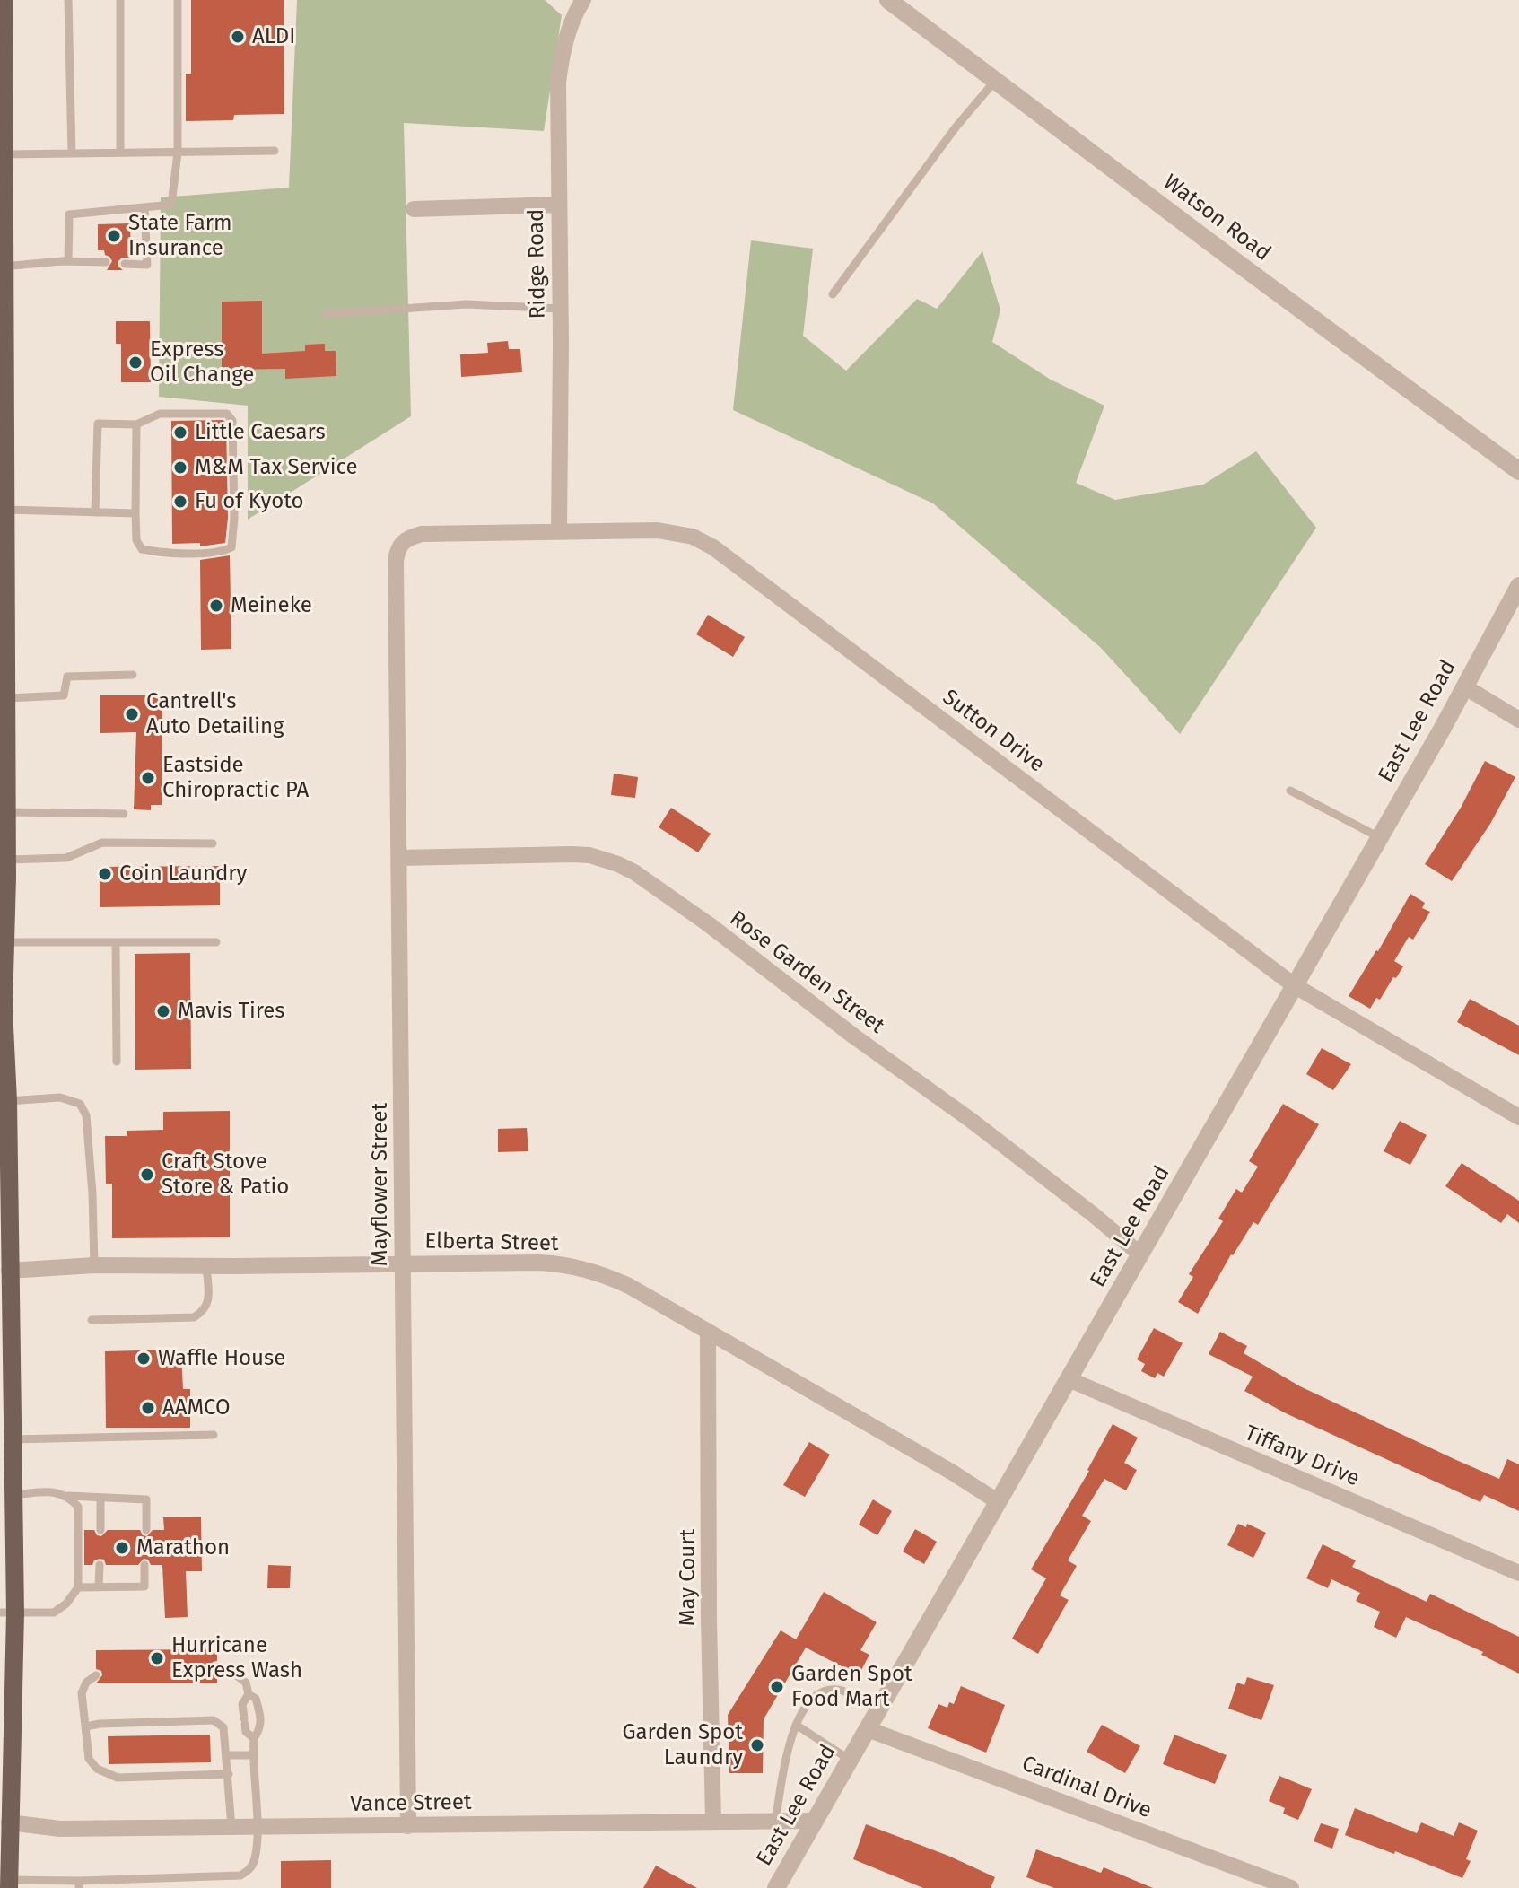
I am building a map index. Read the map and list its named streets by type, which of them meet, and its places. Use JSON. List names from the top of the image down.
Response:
{
  "streets": {
    "street": [
      "Watson Road",
      "Ridge Road",
      "East Lee Road",
      "Sutton Drive",
      "Rose Garden Street",
      "Mayflower Street",
      "Elberta Street",
      "Tiffany Drive",
      "May Court",
      "Cardinal Drive",
      "Vance Street"
    ]
  },
  "crossings": [
    ["Ridge Road", "Sutton Drive"],
    ["East Lee Road", "Sutton Drive"],
    ["East Lee Road", "Rose Garden Street"],
    ["East Lee Road", "Elberta Street"],
    ["East Lee Road", "Tiffany Drive"],
    ["East Lee Road", "Cardinal Drive"],
    ["East Lee Road", "Vance Street"],
    ["Sutton Drive", "Mayflower Street"],
    ["Rose Garden Street", "Mayflower Street"],
    ["Mayflower Street", "Elberta Street"],
    ["Mayflower Street", "Vance Street"],
    ["Elberta Street", "May Court"],
    ["May Court", "Vance Street"]
  ],
  "places": [
    "ALDI",
    "State Farm Insurance",
    "Express Oil Change",
    "Little Caesars",
    "M&M Tax Service",
    "Fu of Kyoto",
    "Meineke",
    "Cantrell's Auto Detailing",
    "Eastside Chiropractic PA",
    "Coin Laundry",
    "Mavis Tires",
    "Craft Stove Store & Patio",
    "Waffle House",
    "AAMCO",
    "Marathon",
    "Hurricane Express Wash",
    "Garden Spot Food Mart",
    "Garden Spot Laundry"
  ]
}
